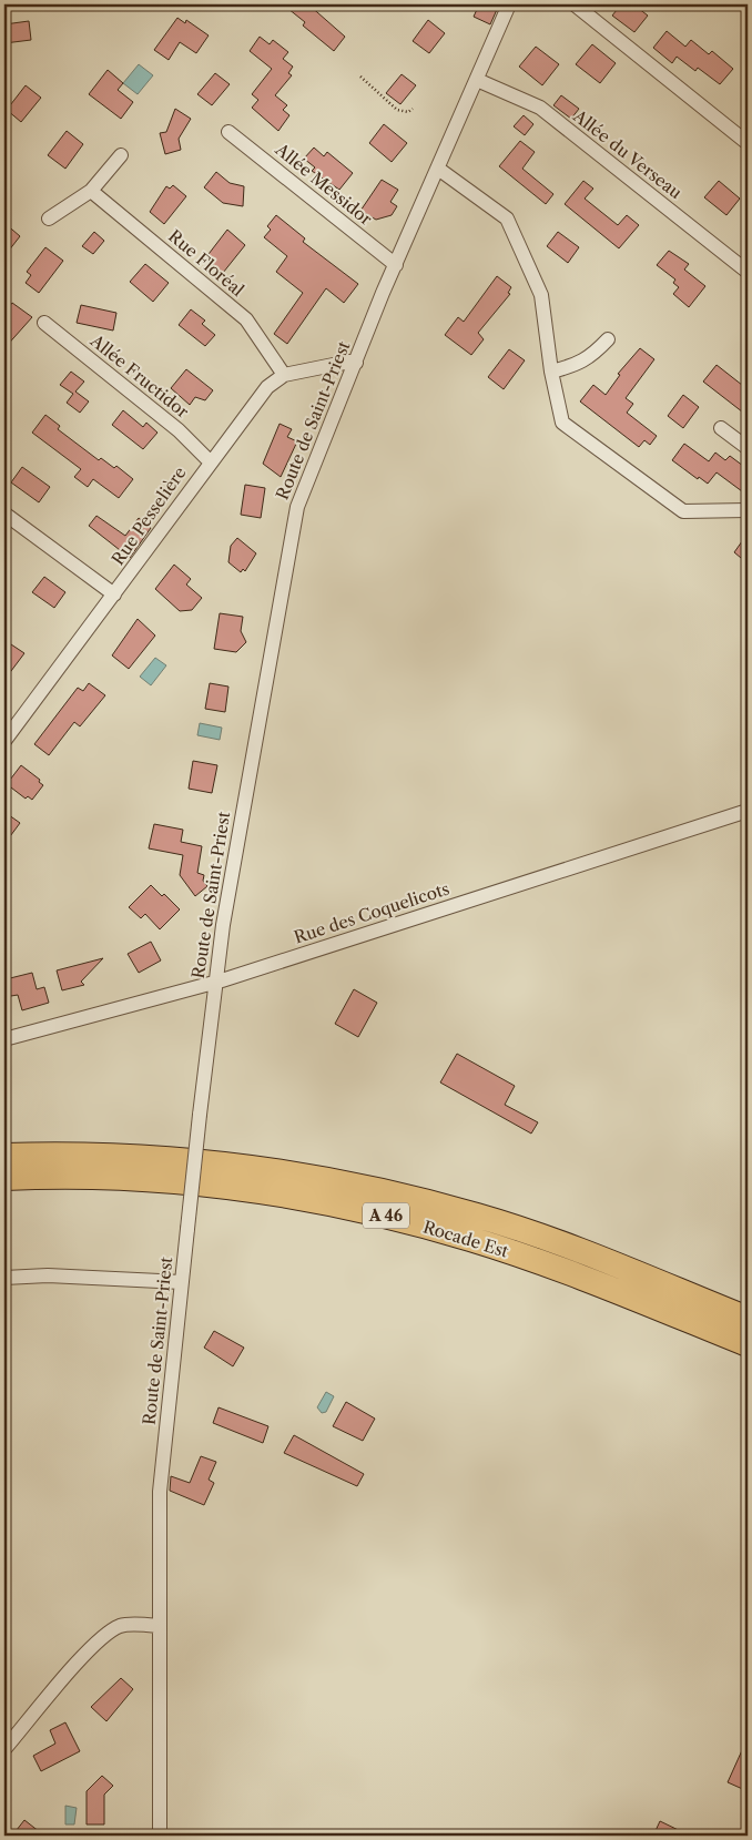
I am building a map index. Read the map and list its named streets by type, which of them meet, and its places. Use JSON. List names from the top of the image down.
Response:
{
  "streets": {
    "highway": ["A 46", "Rocade Est"],
    "street": [
      "Allée du Verseau",
      "Allée Messidor",
      "Rue Floréal",
      "Allée Fructidor",
      "Route de Saint-Priest",
      "Rue Pesselière",
      "Rue des Coquelicots"
    ]
  },
  "crossings": [
    ["Allée du Verseau", "Route de Saint-Priest"],
    ["Allée Messidor", "Route de Saint-Priest"],
    ["Rue Floréal", "Rue Pesselière"],
    ["Allée Fructidor", "Rue Pesselière"],
    ["Route de Saint-Priest", "Rue Pesselière"],
    ["Route de Saint-Priest", "Rue des Coquelicots"]
  ]
}
